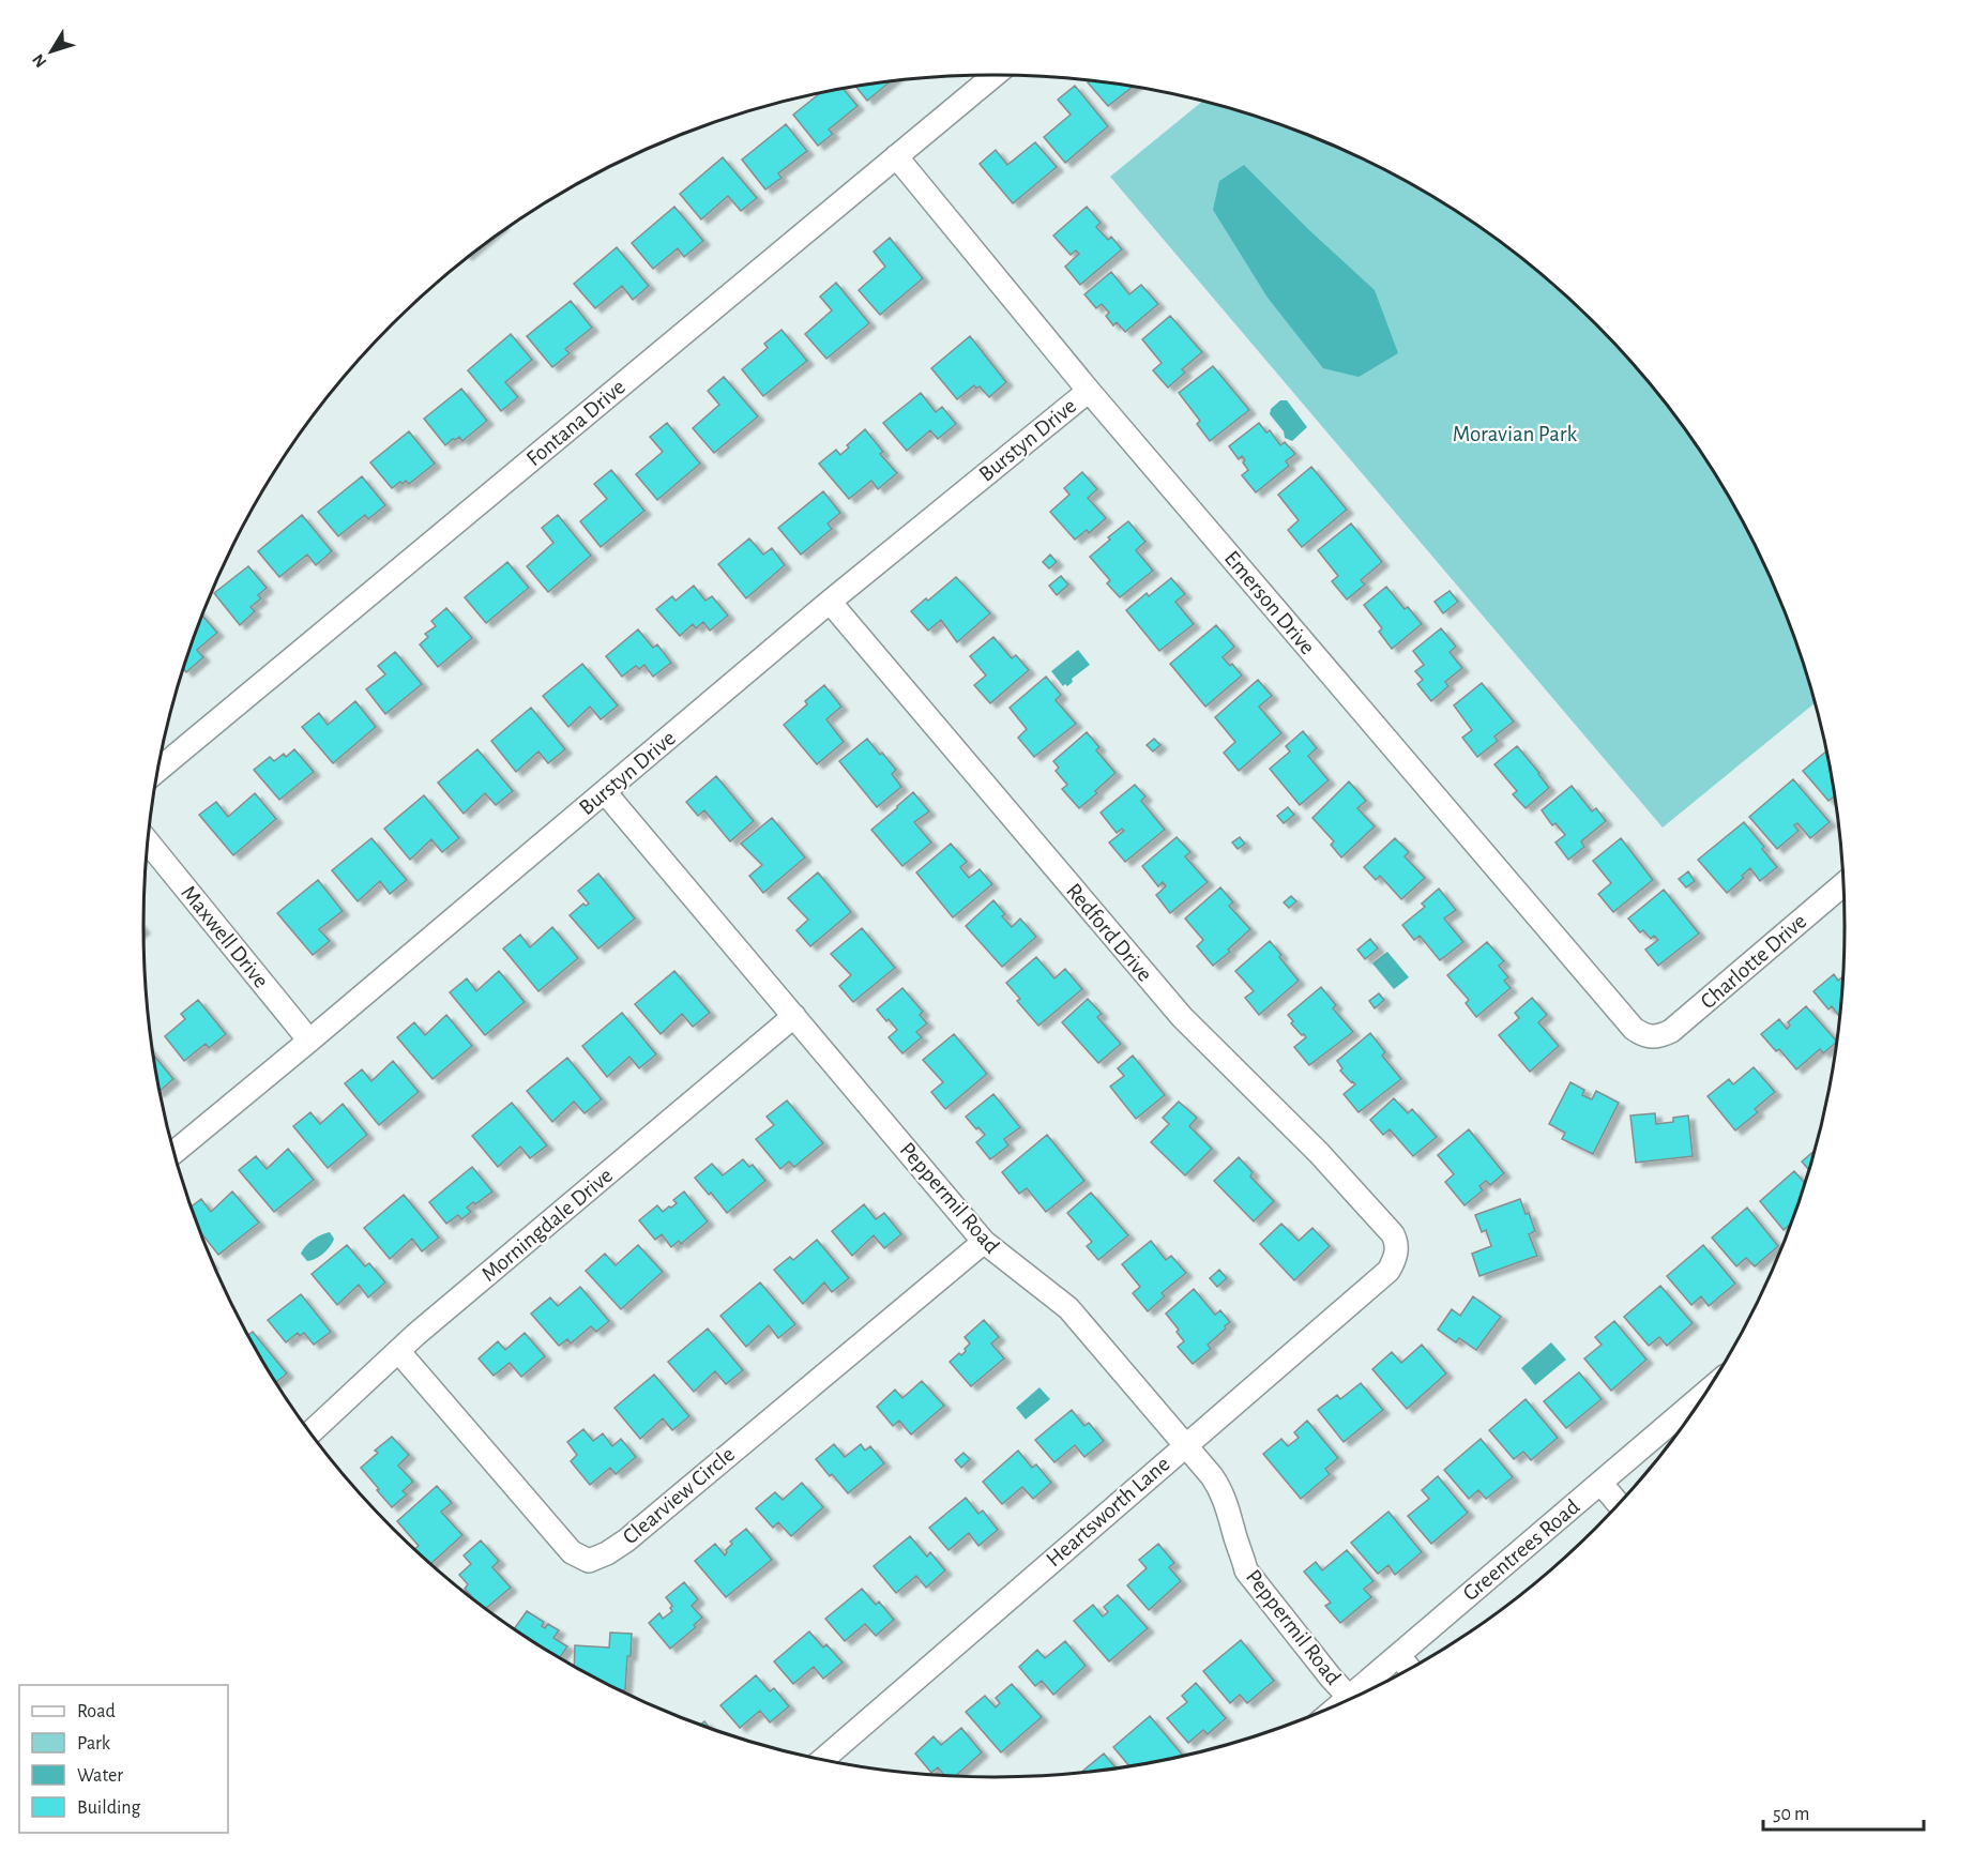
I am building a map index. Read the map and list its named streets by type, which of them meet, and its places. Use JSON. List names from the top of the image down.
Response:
{
  "streets": {
    "street": [
      "Fontana Drive",
      "Burstyn Drive",
      "Emerson Drive",
      "Redford Drive",
      "Maxwell Drive",
      "Charlotte Drive",
      "Peppermil Road",
      "Morningdale Drive",
      "Clearview Circle",
      "Heartsworth Lane",
      "Greentrees Road"
    ]
  },
  "crossings": [
    ["Fontana Drive", "Emerson Drive"],
    ["Burstyn Drive", "Emerson Drive"],
    ["Burstyn Drive", "Redford Drive"],
    ["Burstyn Drive", "Maxwell Drive"],
    ["Burstyn Drive", "Peppermil Road"],
    ["Emerson Drive", "Charlotte Drive"],
    ["Redford Drive", "Heartsworth Lane"],
    ["Peppermil Road", "Morningdale Drive"],
    ["Peppermil Road", "Clearview Circle"],
    ["Peppermil Road", "Heartsworth Lane"],
    ["Peppermil Road", "Greentrees Road"],
    ["Morningdale Drive", "Clearview Circle"]
  ],
  "parks": ["Moravian Park"],
  "legend": [
    "Road",
    "Park",
    "Water",
    "Building"
  ],
  "scale_bar": "50 m",
  "north": "bottom left"
}
